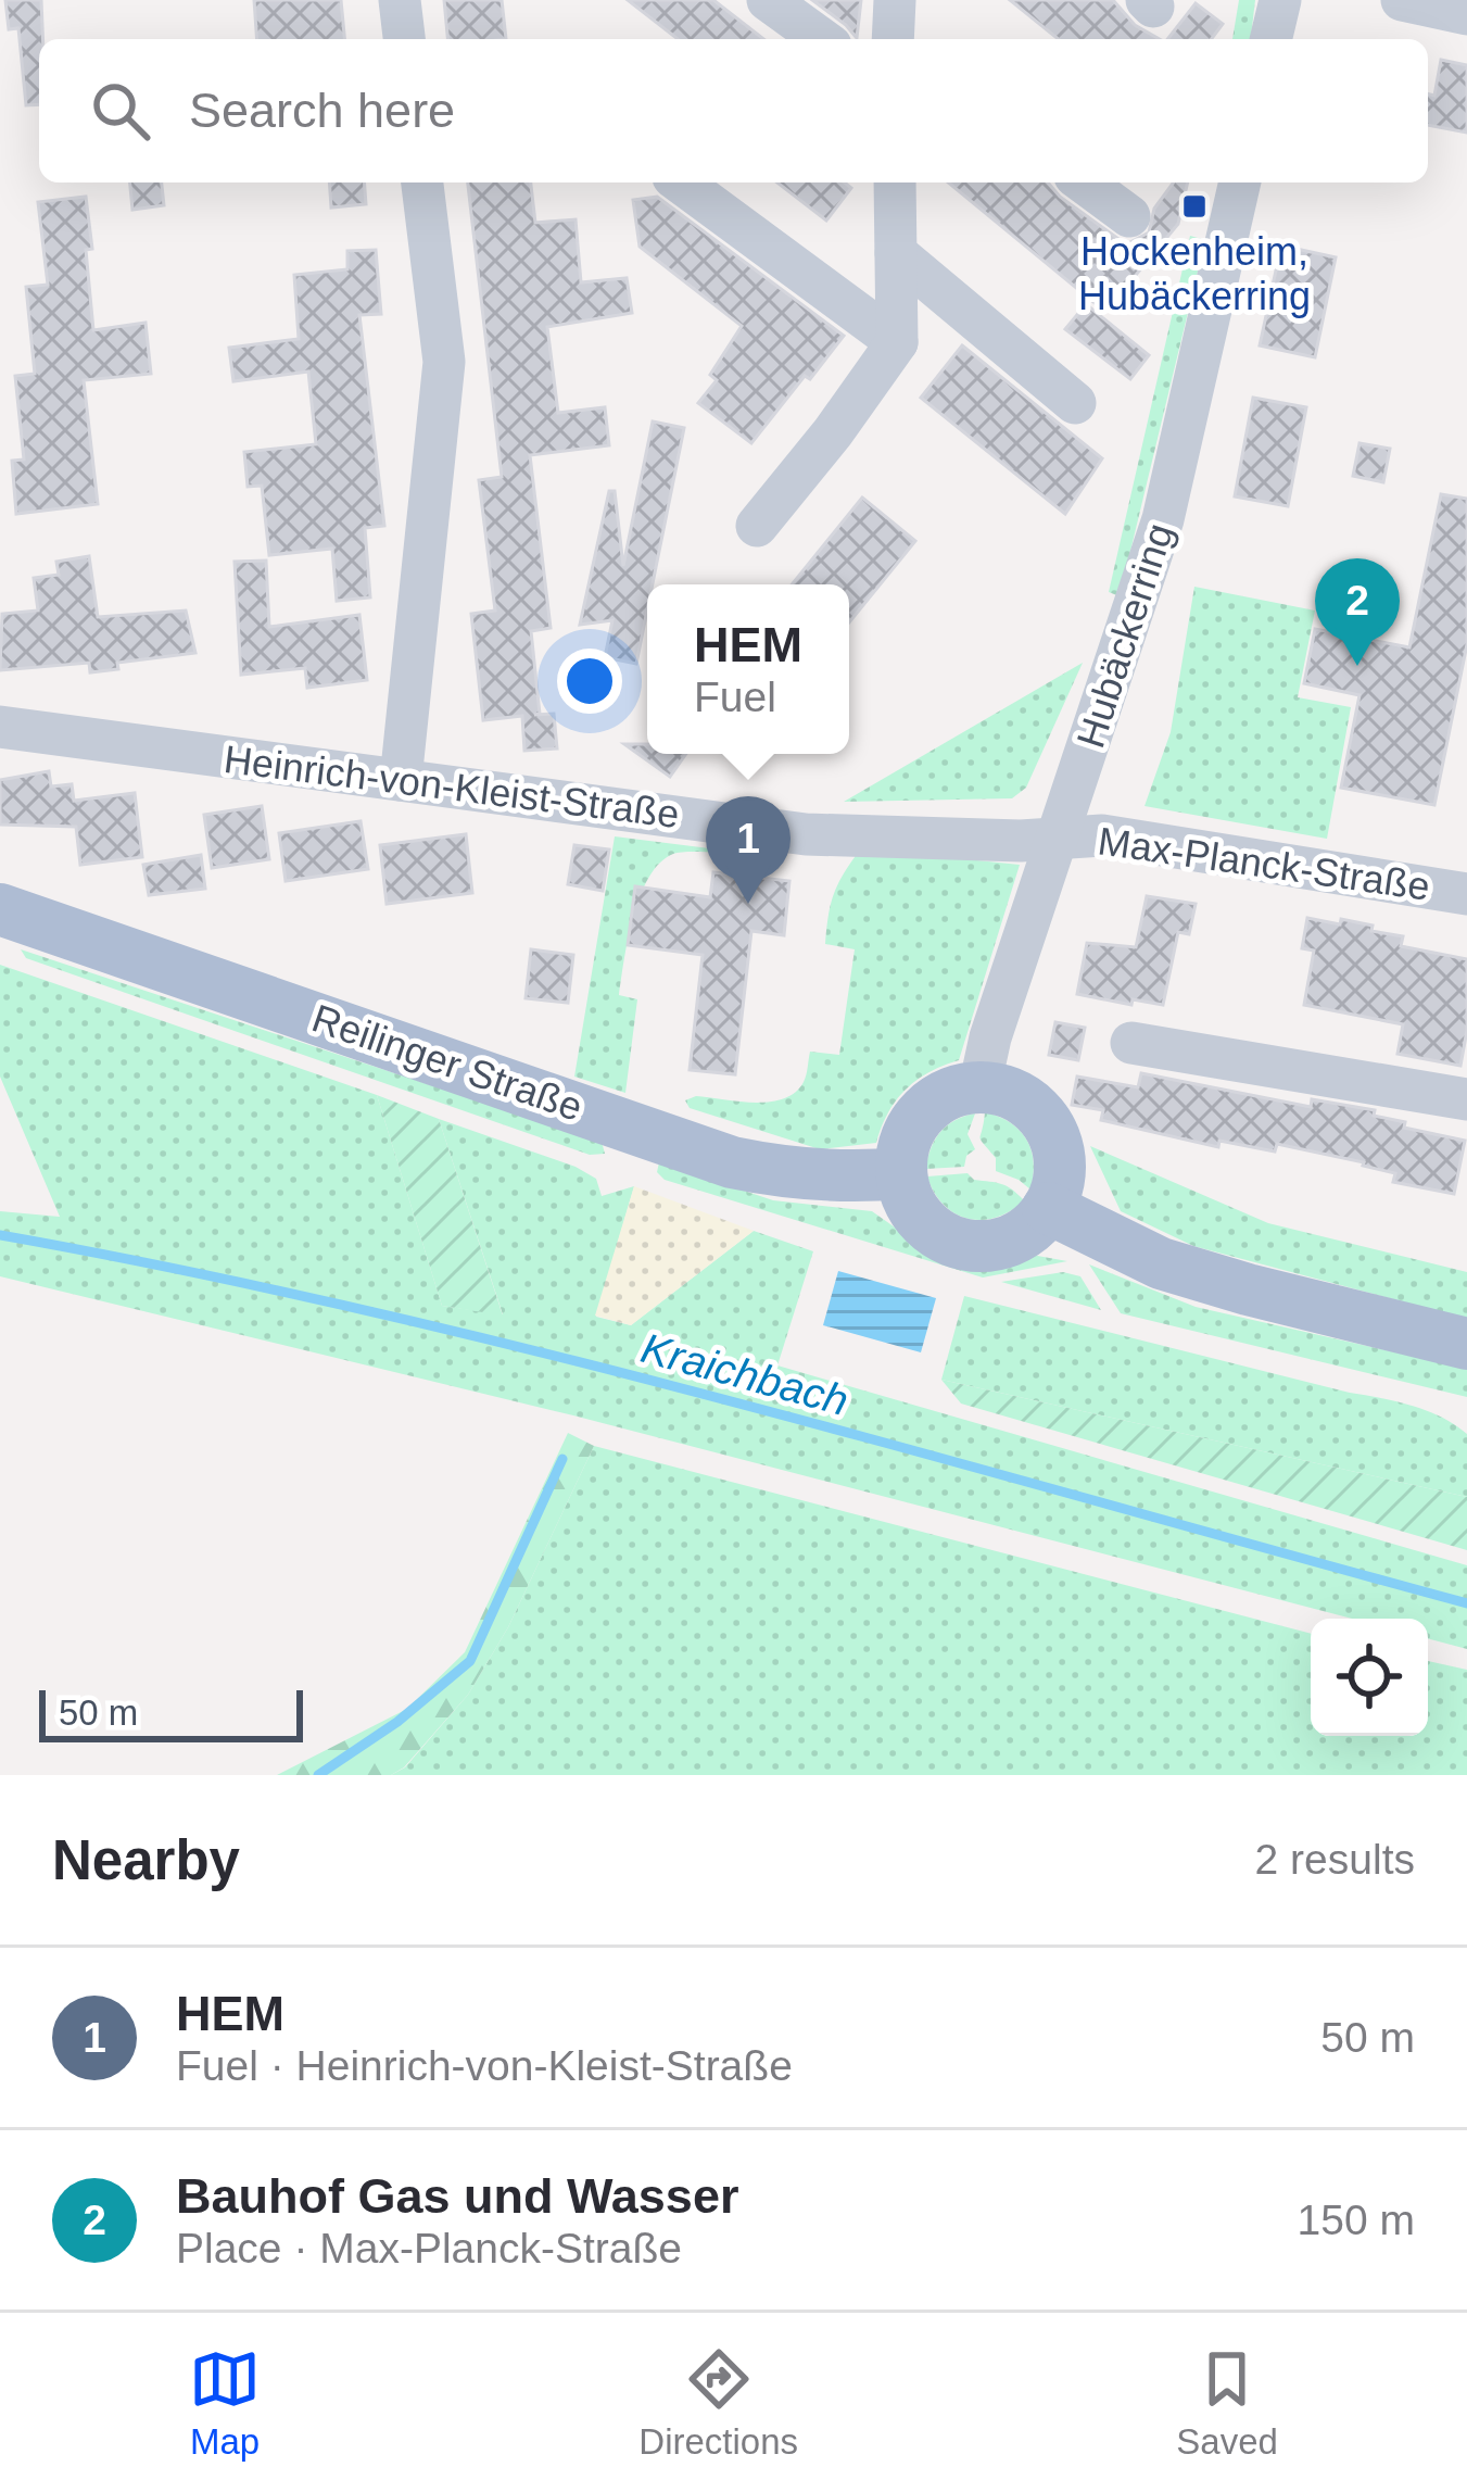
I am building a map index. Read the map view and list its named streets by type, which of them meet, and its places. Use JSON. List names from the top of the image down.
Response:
{
  "streets": {
    "main road": ["Reilinger Straße"],
    "street": ["Hubäckerring", "Heinrich-von-Kleist-Straße", "Max-Planck-Straße"]
  },
  "crossings": [
    ["Hubäckerring", "Heinrich-von-Kleist-Straße"],
    ["Hubäckerring", "Max-Planck-Straße"],
    ["Hubäckerring", "Reilinger Straße"],
    ["Heinrich-von-Kleist-Straße", "Max-Planck-Straße"]
  ],
  "water": ["Kraichbach"],
  "places": {
    "transit": ["Hockenheim, Hubäckerring"]
  },
  "scale_bar": "50 m",
  "page": {
    "search": "Search here",
    "pins": ["2", "1"],
    "popup": ["HEM", "Fuel"],
    "scale": "50 m",
    "heading": ["Nearby", "2 results"],
    "list": [
      {
        "mark": "1",
        "name": "HEM",
        "note": "Fuel · Heinrich-von-Kleist-Straße",
        "value": "50 m"
      },
      {
        "mark": "2",
        "name": "Bauhof Gas und Wasser",
        "note": "Place · Max-Planck-Straße",
        "value": "150 m"
      }
    ],
    "nav": ["Map", "Directions", "Saved"]
  }
}
